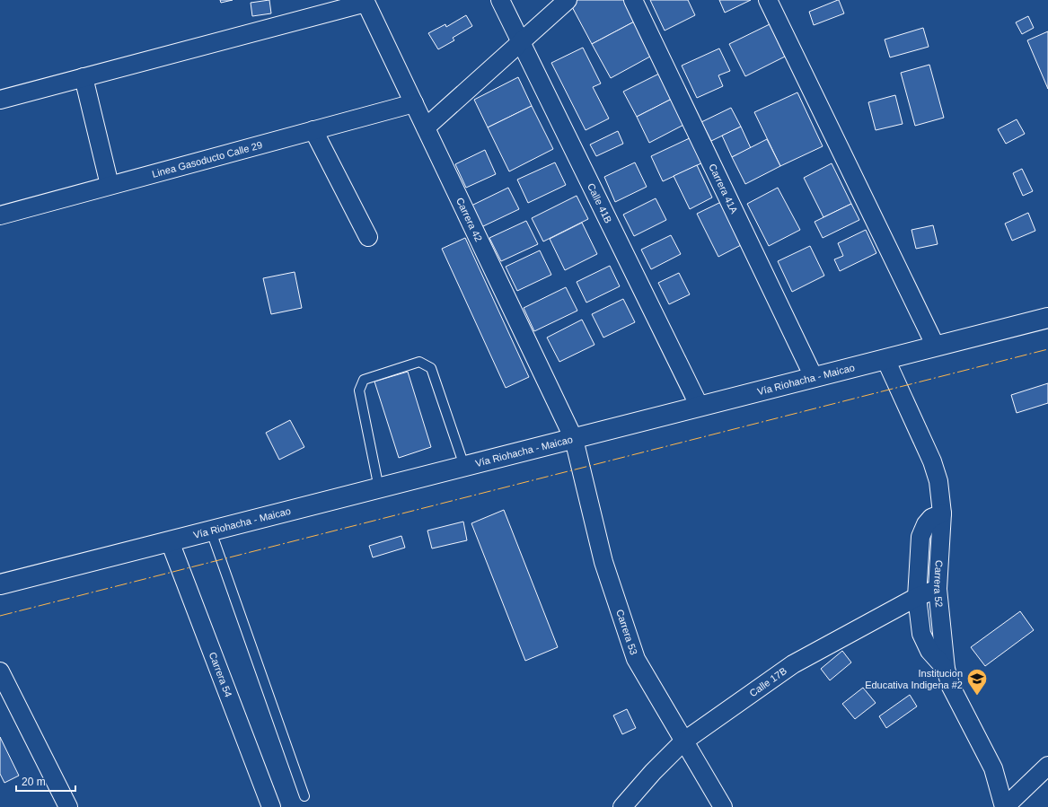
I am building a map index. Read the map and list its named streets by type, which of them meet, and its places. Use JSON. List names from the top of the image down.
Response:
{
  "streets": {
    "highway": ["Vía Riohacha - Maicao"],
    "street": [
      "Linea Gasoducto Calle 29",
      "Carrera 41A",
      "Calle 41B",
      "Carrera 42",
      "Carrera 52",
      "Carrera 53",
      "Carrera 54",
      "Calle 17B"
    ]
  },
  "crossings": [
    ["Linea Gasoducto Calle 29", "Carrera 42"],
    ["Carrera 41A", "Vía Riohacha - Maicao"],
    ["Calle 41B", "Vía Riohacha - Maicao"],
    ["Carrera 42", "Vía Riohacha - Maicao"],
    ["Carrera 42", "Carrera 53"],
    ["Vía Riohacha - Maicao", "Carrera 52"],
    ["Vía Riohacha - Maicao", "Carrera 53"],
    ["Vía Riohacha - Maicao", "Carrera 54"],
    ["Carrera 52", "Calle 17B"],
    ["Carrera 53", "Calle 17B"]
  ],
  "places": {
    "school or university": ["Institucion Educativa Indigena #2"]
  },
  "scale_bar": "20 m"
}
